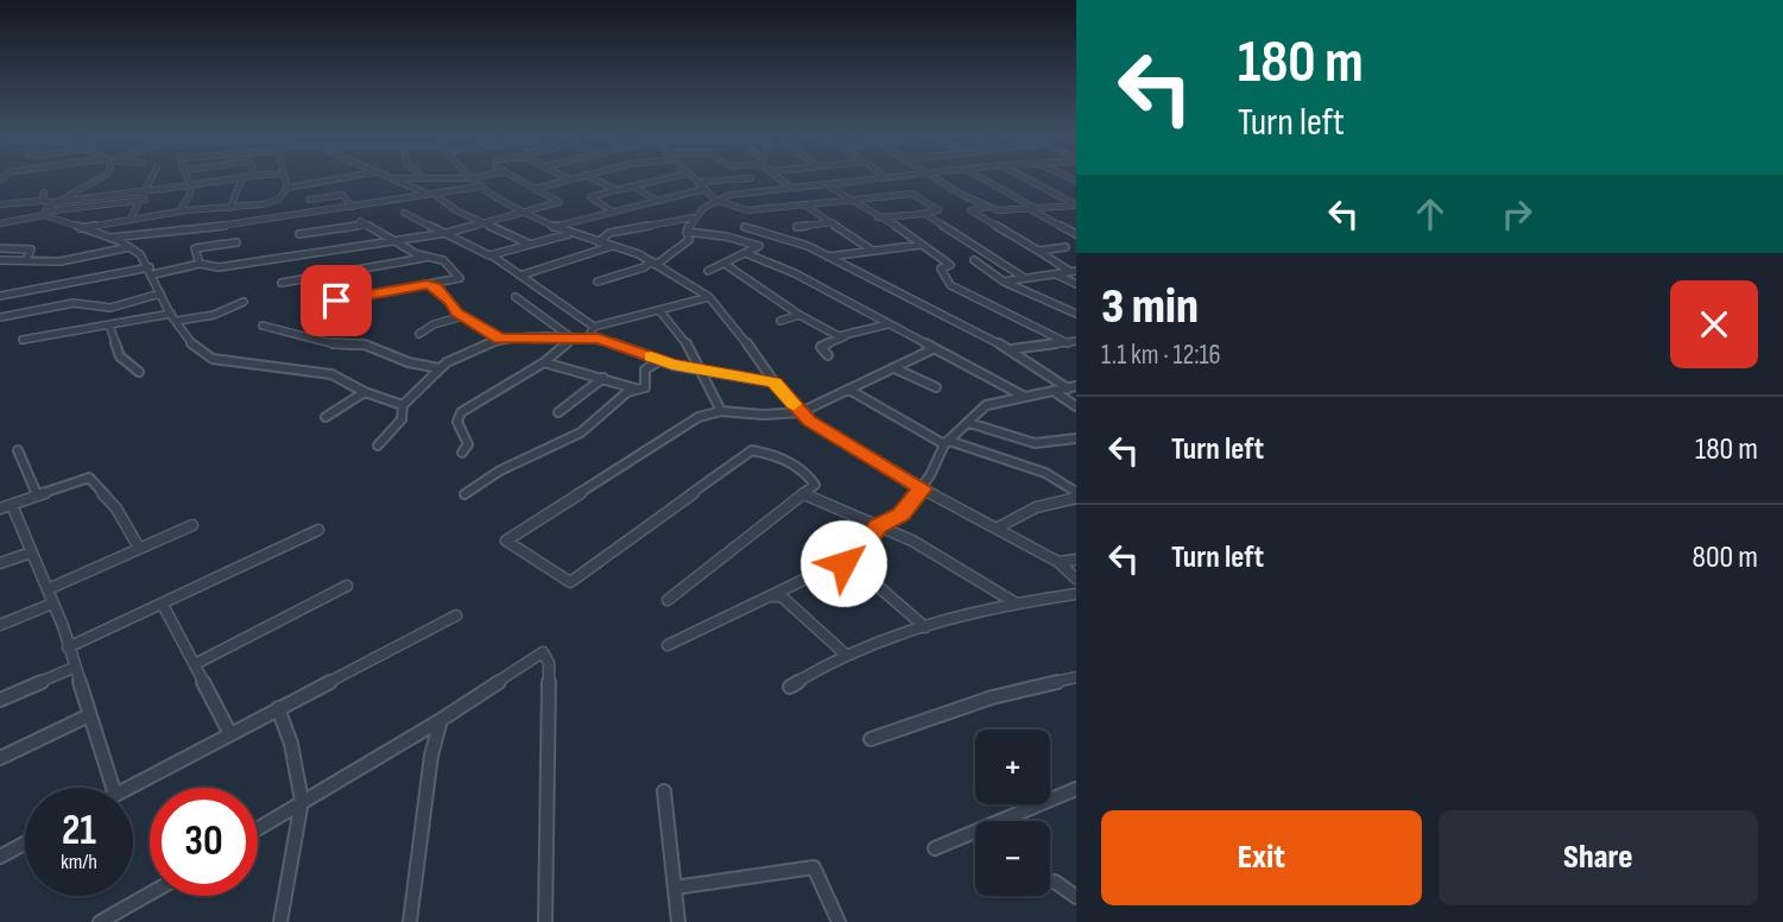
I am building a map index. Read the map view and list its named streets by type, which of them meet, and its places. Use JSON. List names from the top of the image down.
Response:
{
  "page": {
    "turn": ["180 m", "Turn left"],
    "heading": ["3 min", "1.1 km · 12:16"],
    "list": [
      {
        "name": "Turn left",
        "value": "180 m"
      },
      {
        "name": "Turn left",
        "value": "800 m"
      }
    ],
    "map_buttons": ["+", "−"],
    "speed": "21 km/h",
    "limit": "30",
    "buttons": ["Exit", "Share"]
  }
}
